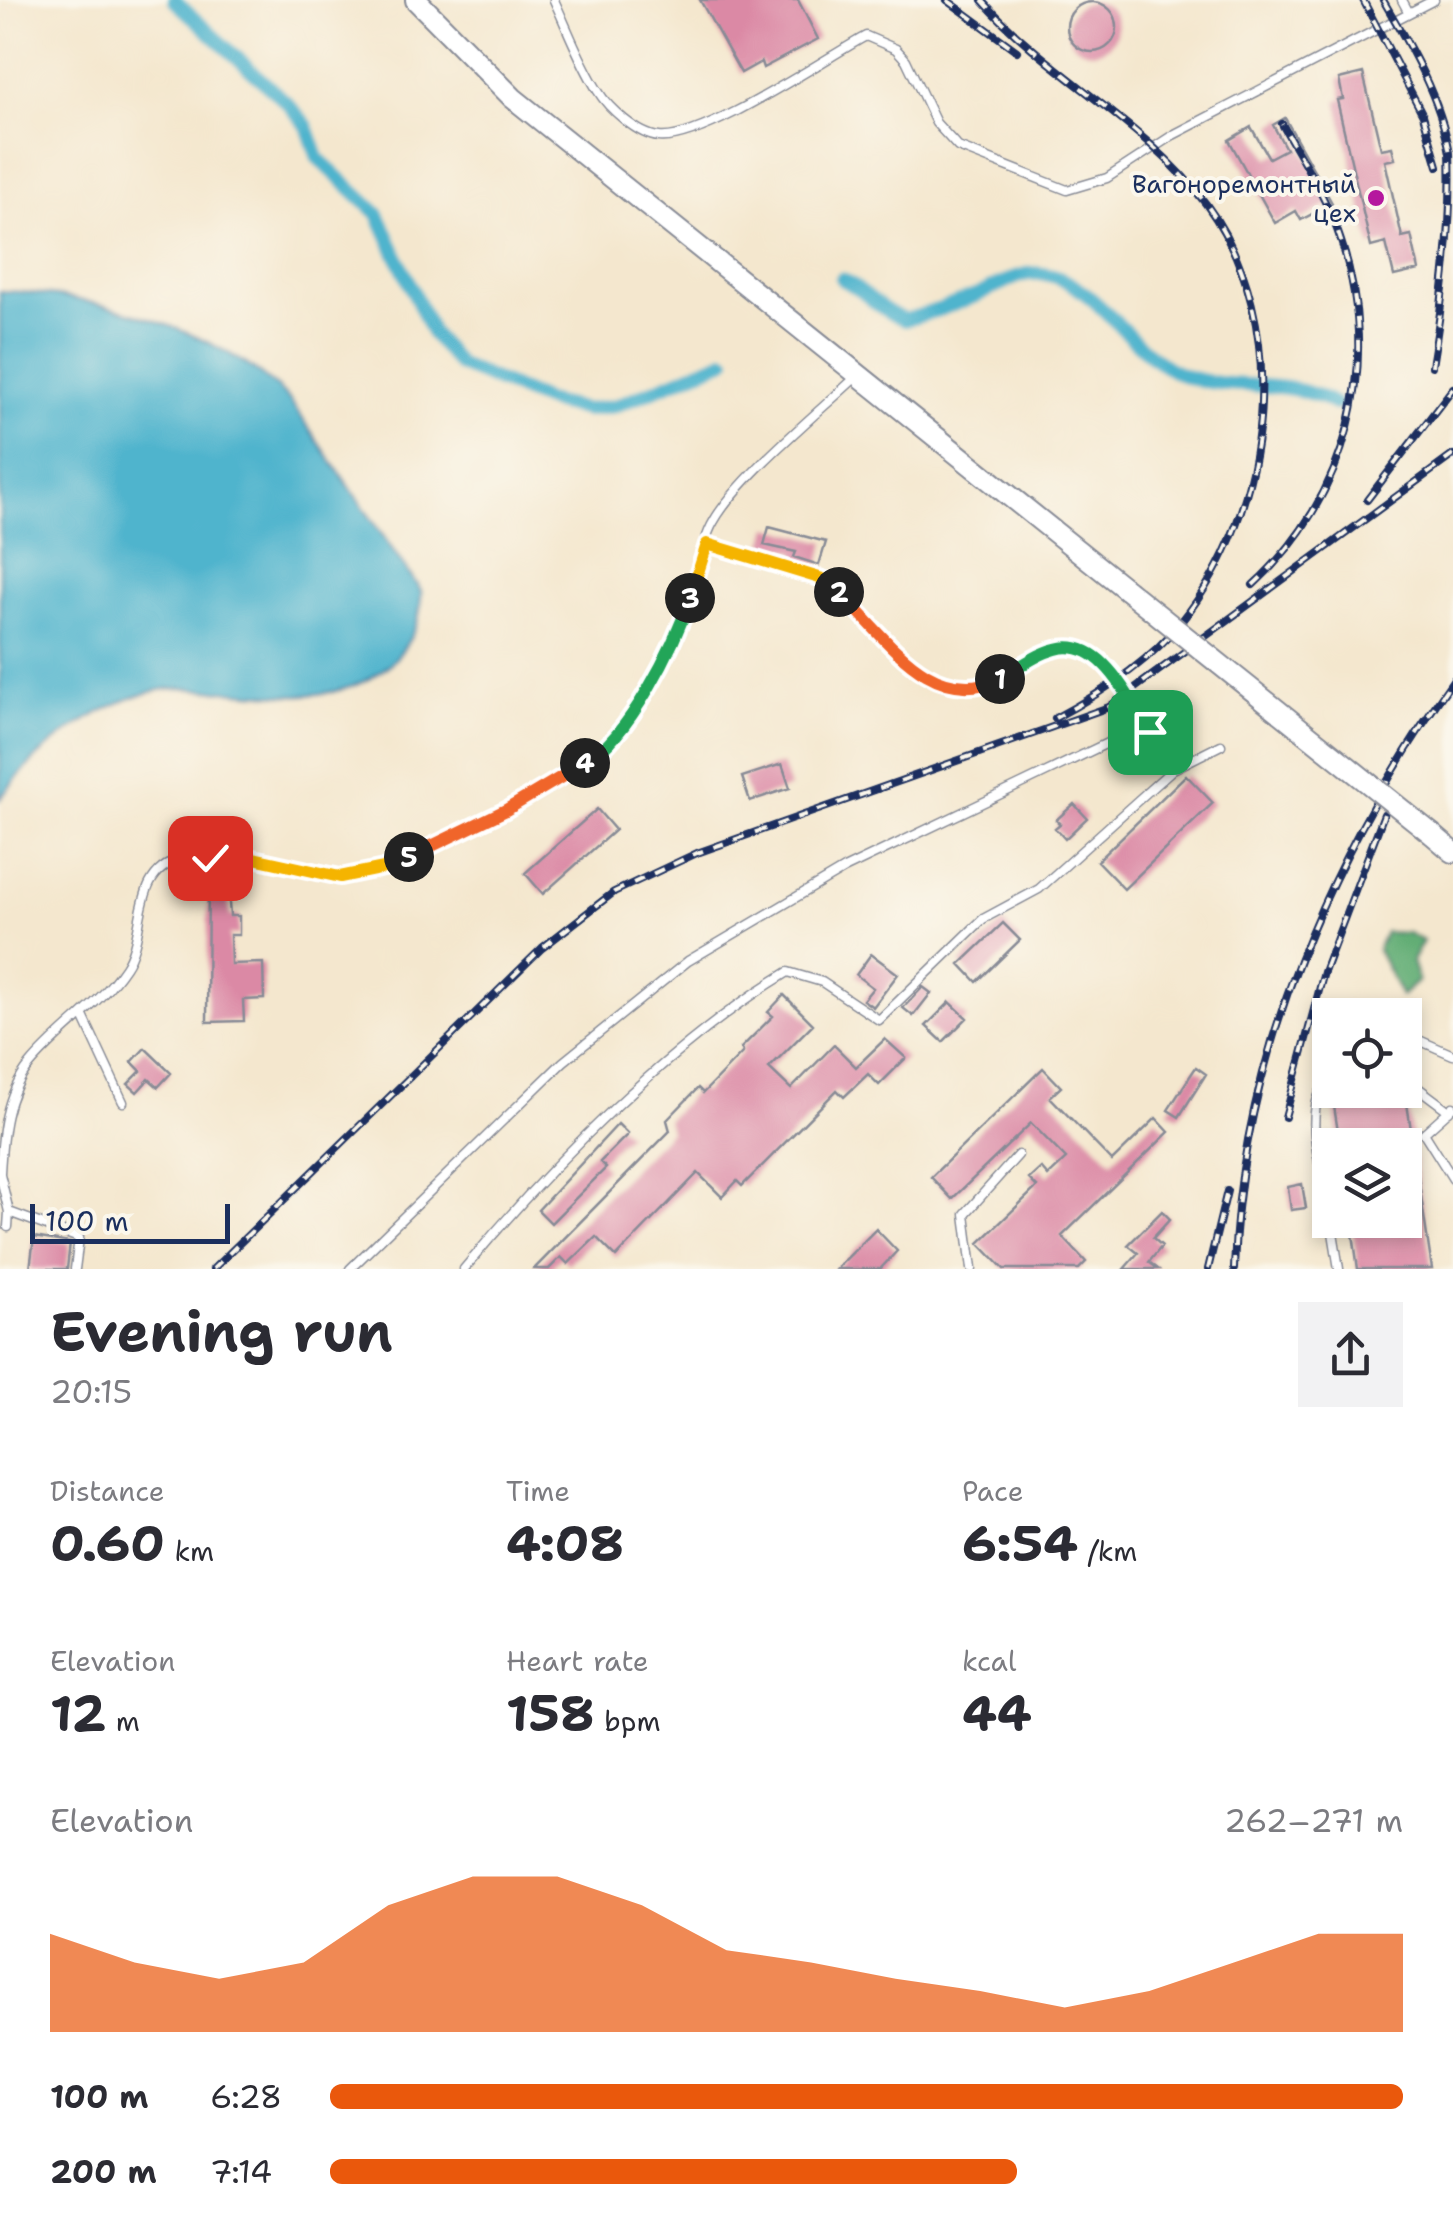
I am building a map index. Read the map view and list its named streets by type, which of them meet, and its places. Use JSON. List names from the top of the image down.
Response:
{
  "places": ["Вагоноремонтный цех"],
  "scale_bar": "100 m",
  "page": {
    "pins": [
      "2",
      "3",
      "1",
      "4",
      "5"
    ],
    "scale": "100 m",
    "heading": ["Evening run", "20:15"],
    "stats": [
      ["Distance", "0.60 km"],
      ["Time", "4:08"],
      ["Pace", "6:54 /km"],
      ["Elevation", "12 m"],
      ["Heart rate", "158 bpm"],
      ["kcal", "44"]
    ],
    "chart": ["Elevation", "262–271 m"],
    "list": [
      {
        "name": "100 m",
        "note": "6:28"
      },
      {
        "name": "200 m",
        "note": "7:14"
      }
    ]
  }
}
